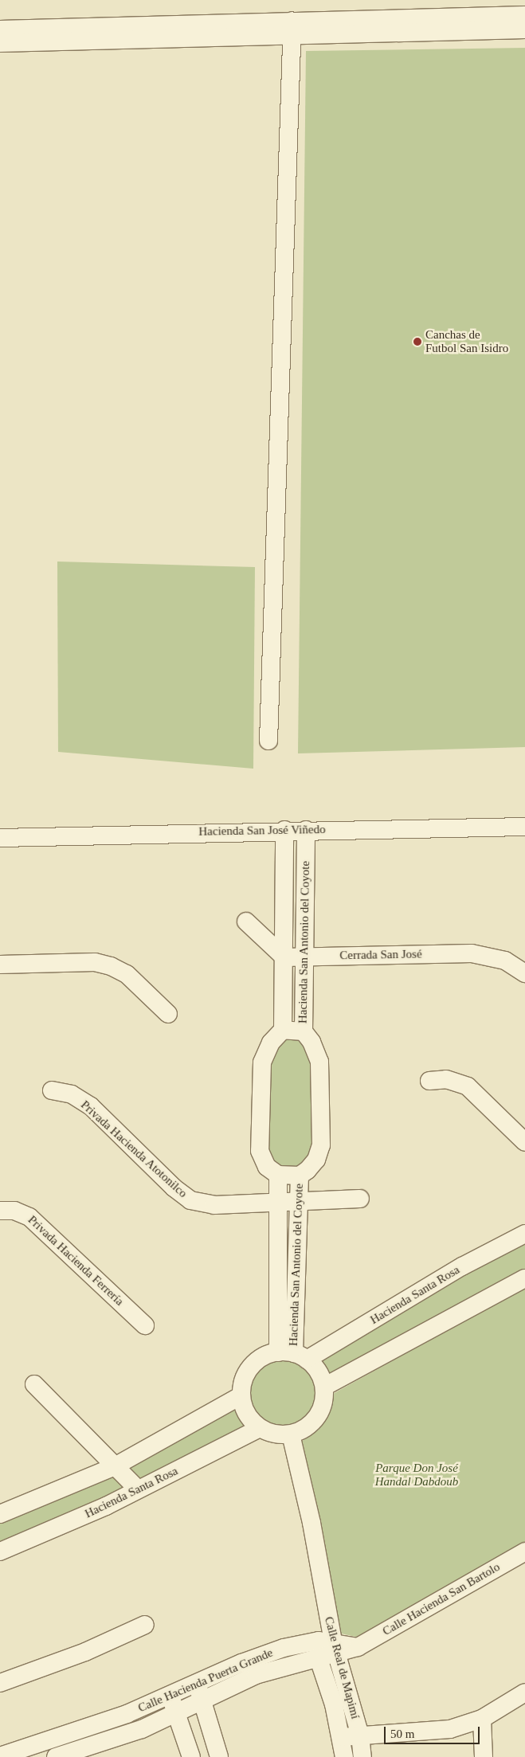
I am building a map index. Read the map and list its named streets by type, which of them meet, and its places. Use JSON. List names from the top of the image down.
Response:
{
  "streets": {
    "street": [
      "Hacienda San José Viñedo",
      "Hacienda San Antonio del Coyote",
      "Cerrada San José",
      "Privada Hacienda Atotonilco",
      "Privada Hacienda Ferrería",
      "Hacienda Santa Rosa",
      "Calle Hacienda San Bartolo",
      "Calle Real de Mapimí",
      "Calle Hacienda Puerta Grande"
    ]
  },
  "crossings": [
    ["Hacienda San José Viñedo", "Hacienda San Antonio del Coyote"],
    ["Hacienda San Antonio del Coyote", "Cerrada San José"],
    ["Hacienda San Antonio del Coyote", "Privada Hacienda Atotonilco"],
    ["Hacienda San Antonio del Coyote", "Hacienda Santa Rosa"],
    ["Hacienda San Antonio del Coyote", "Calle Real de Mapimí"],
    ["Hacienda Santa Rosa", "Calle Real de Mapimí"],
    ["Calle Hacienda San Bartolo", "Calle Hacienda Puerta Grande"],
    ["Calle Real de Mapimí", "Calle Hacienda Puerta Grande"]
  ],
  "parks": ["Parque Don José Handal Dabdoub"],
  "places": ["Canchas de Futbol San Isidro"],
  "scale_bar": "50 m"
}
